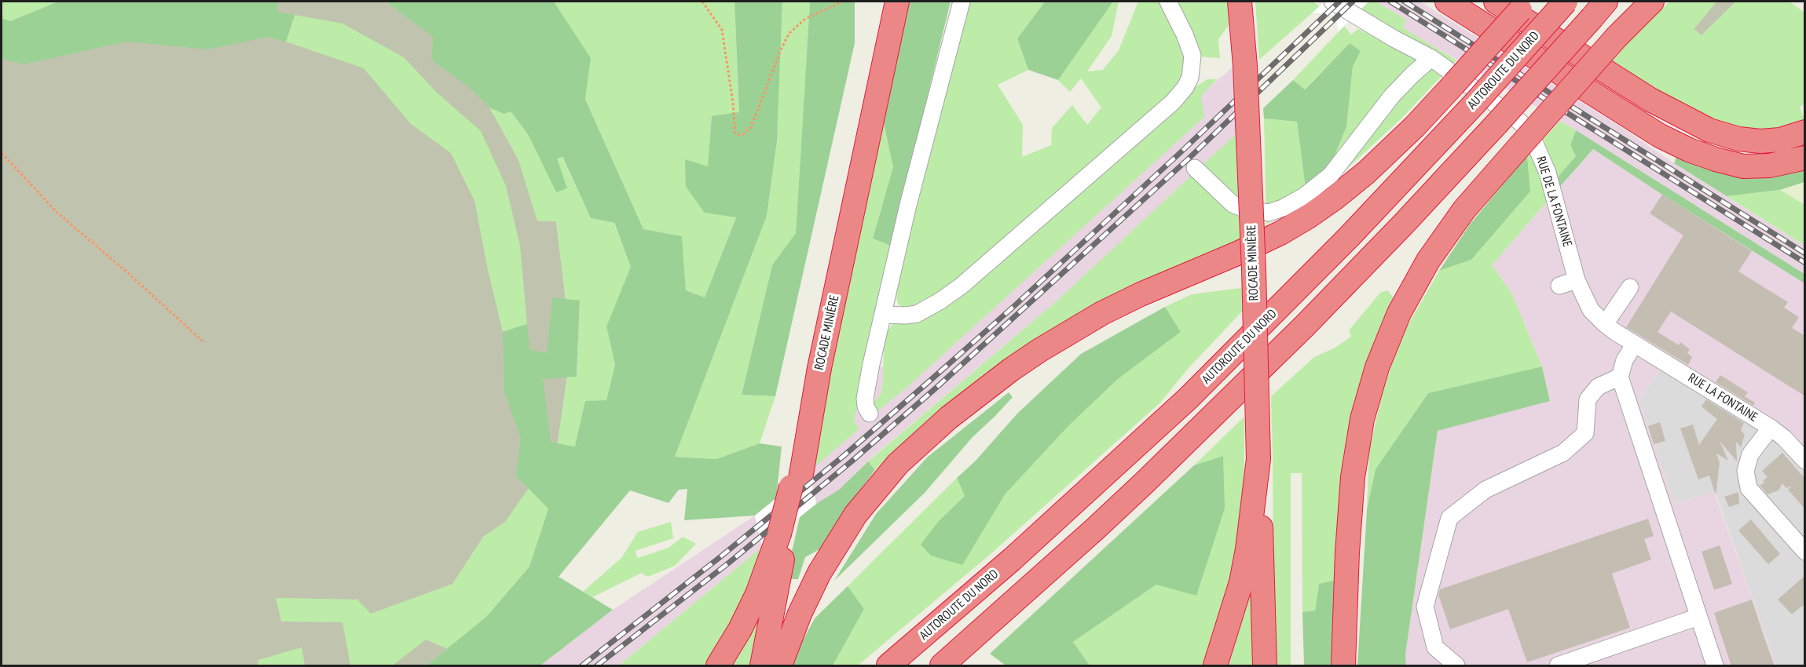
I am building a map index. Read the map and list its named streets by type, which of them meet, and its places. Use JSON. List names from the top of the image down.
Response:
{
  "streets": {
    "highway": ["AUTOROUTE DU NORD", "ROCADE MINIÈRE"],
    "street": ["RUE DE LA FONTAINE", "RUE LA FONTAINE"]
  },
  "crossings": [
    ["RUE DE LA FONTAINE", "RUE LA FONTAINE"]
  ]
}
